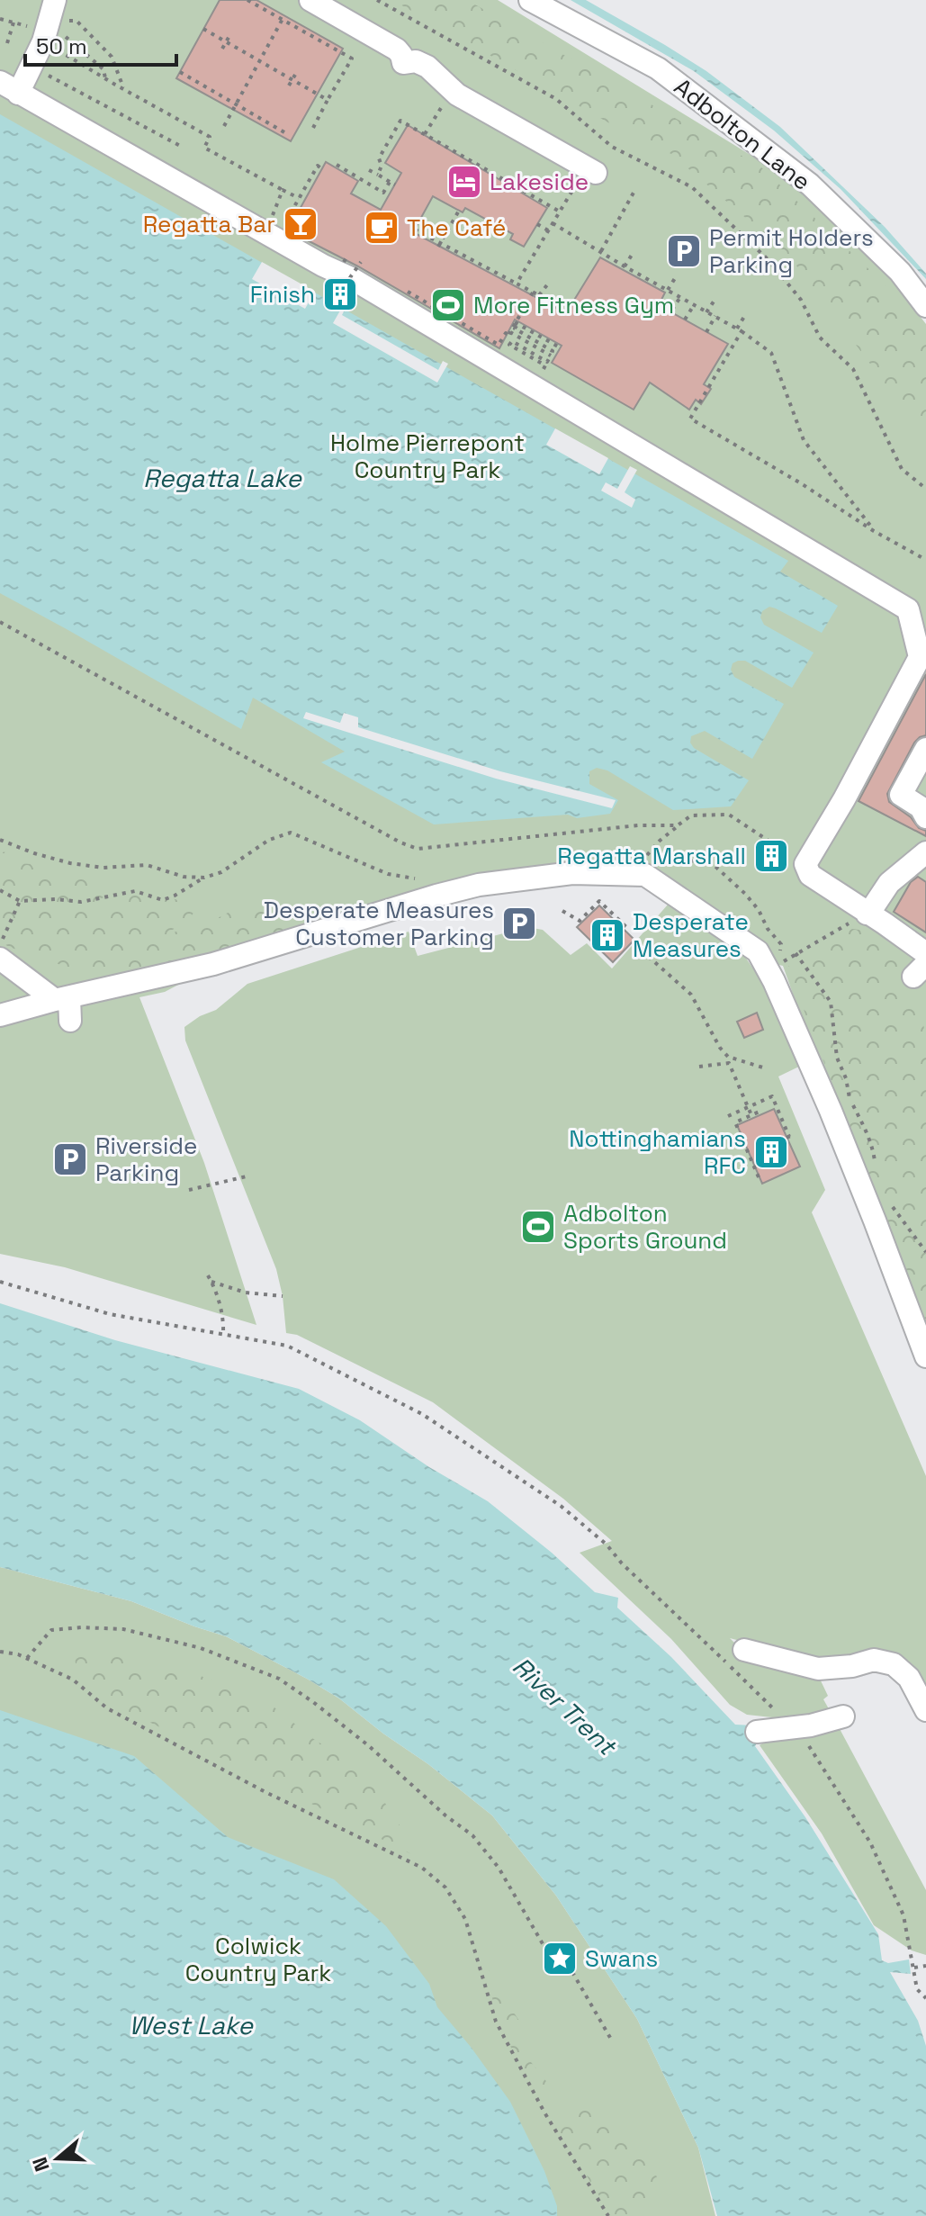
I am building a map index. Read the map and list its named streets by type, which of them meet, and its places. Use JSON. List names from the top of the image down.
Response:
{
  "streets": {
    "street": ["Adbolton Lane"]
  },
  "water": ["Regatta Lake", "River Trent", "West Lake"],
  "parks": ["Holme Pierrepont Country Park", "Colwick Country Park"],
  "places": {
    "hotel": ["Lakeside"],
    "bar": ["Regatta Bar"],
    "cafe": ["The Café"],
    "parking": ["Permit Holders Parking", "Desperate Measures Customer Parking", "Riverside Parking"],
    "building": [
      "Finish",
      "Regatta Marshall",
      "Desperate Measures",
      "Nottinghamians RFC"
    ],
    "sports": ["More Fitness Gym", "Adbolton Sports Ground"],
    "place": ["Swans"]
  },
  "scale_bar": "50 m",
  "north": "left"
}
